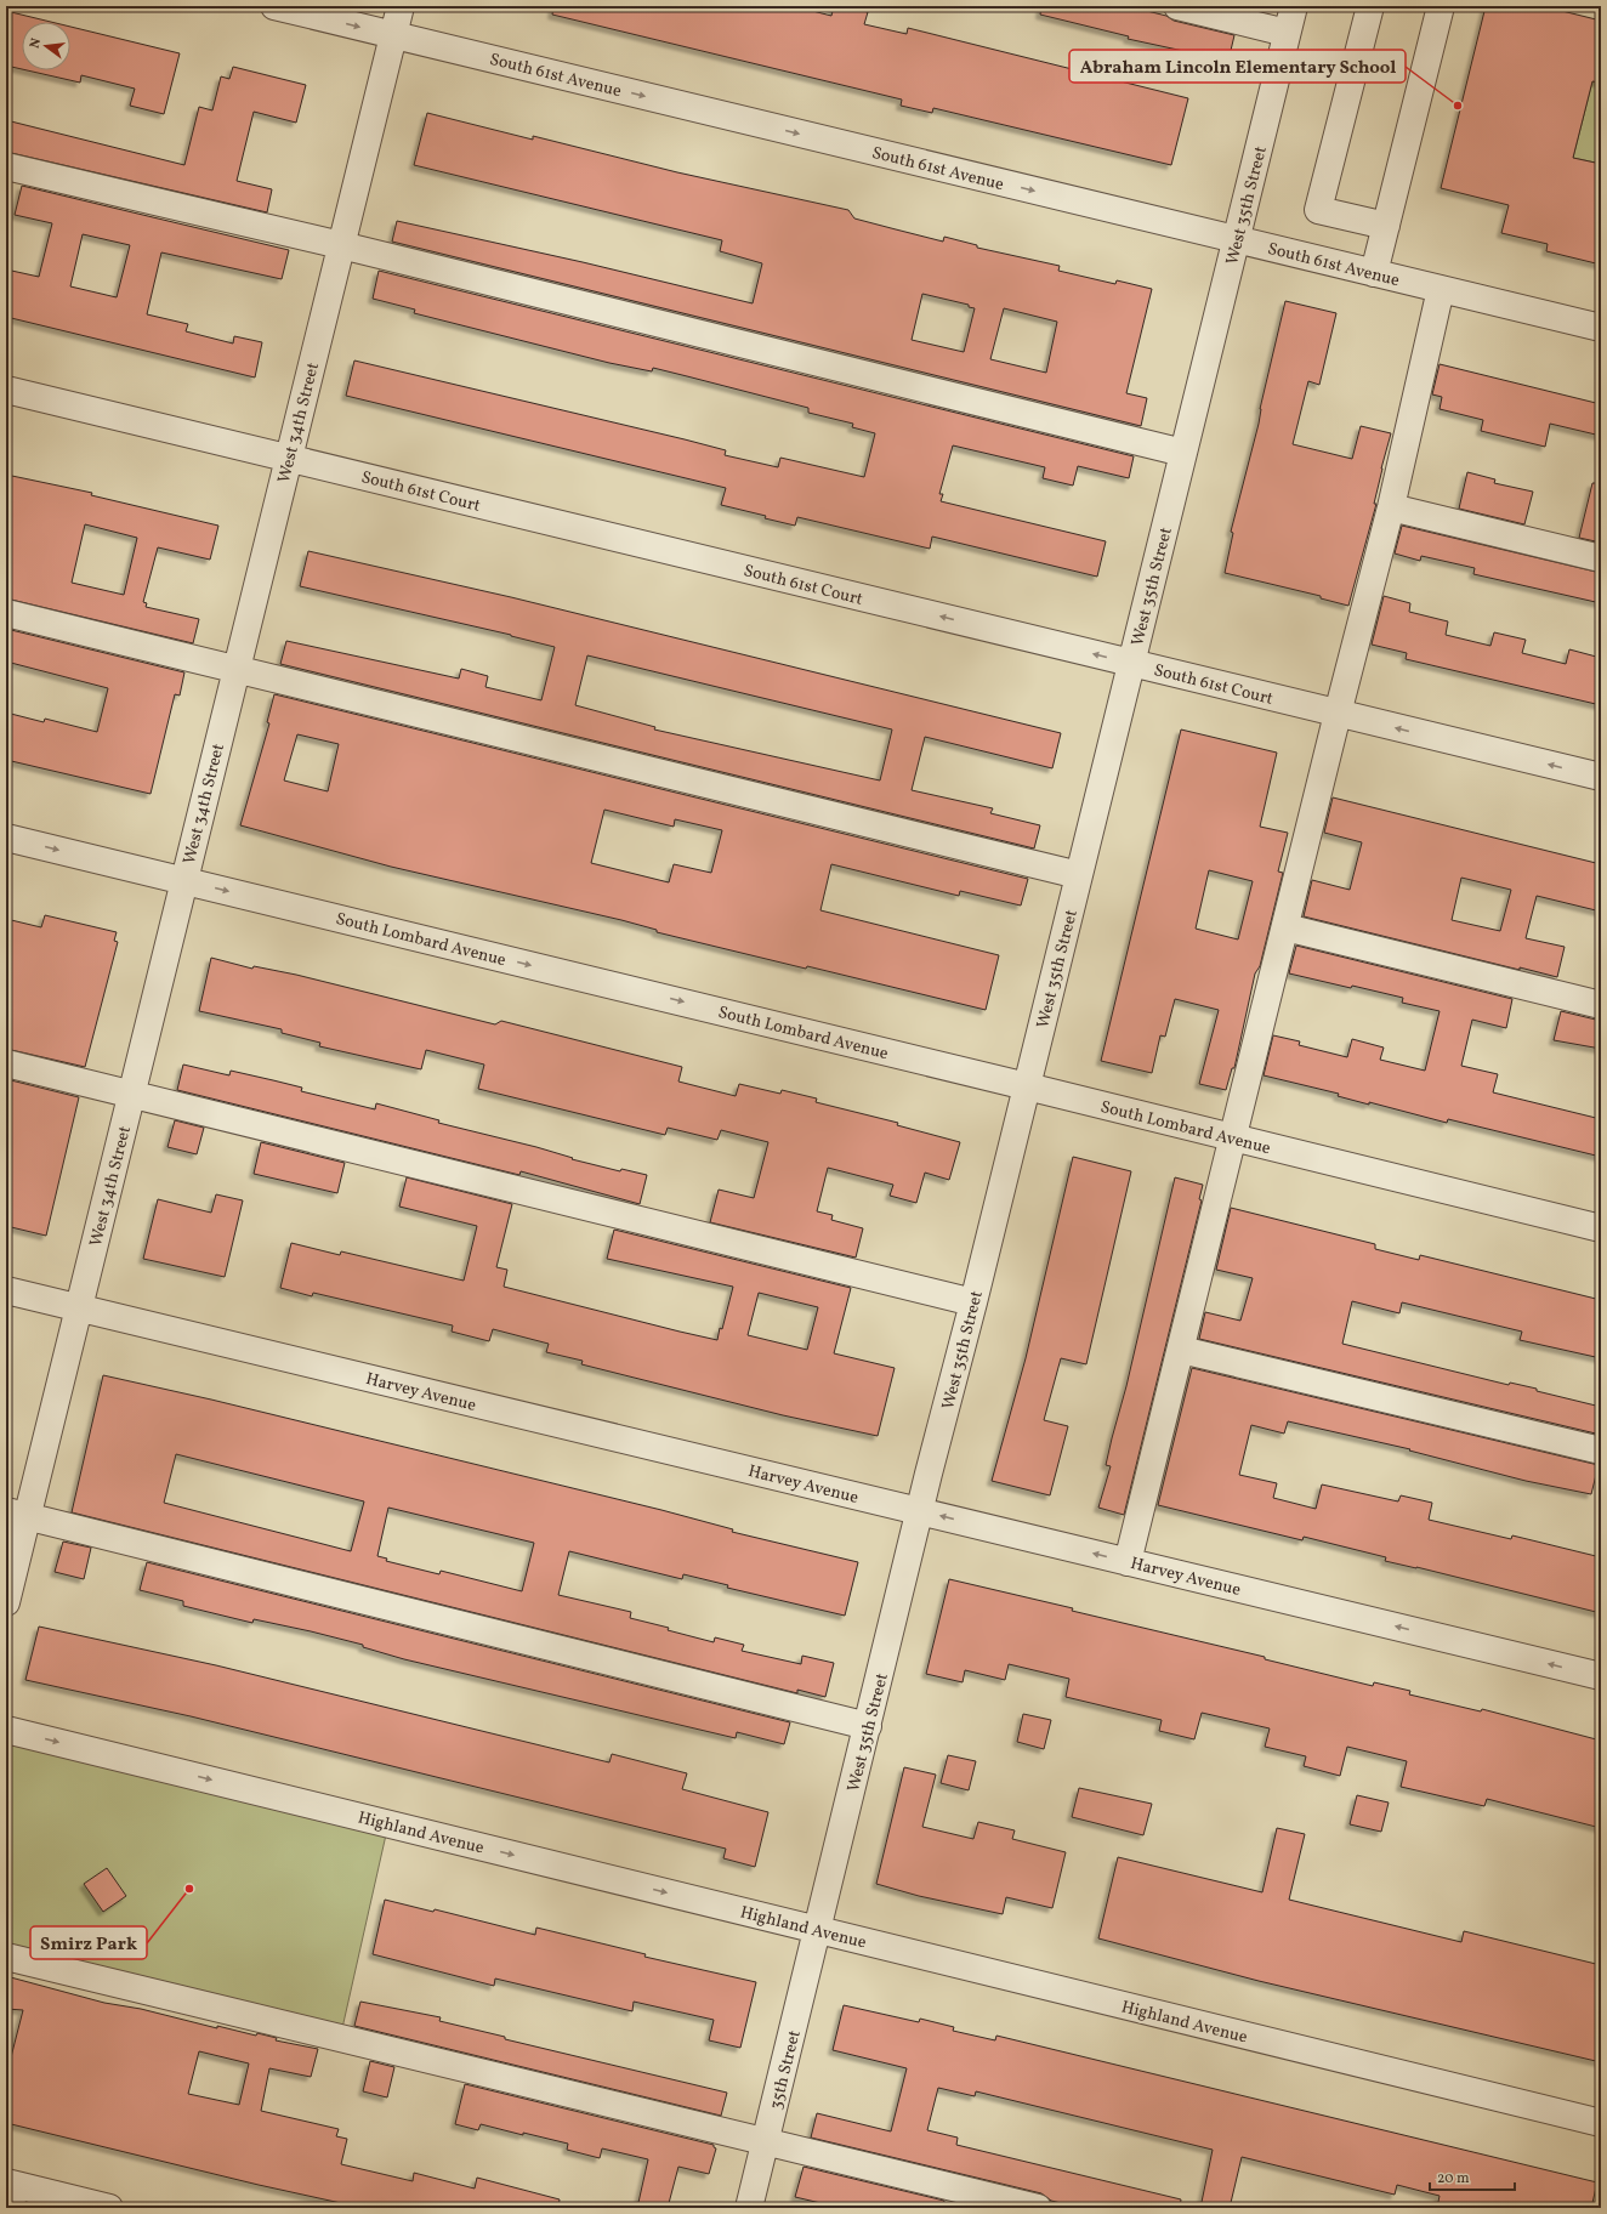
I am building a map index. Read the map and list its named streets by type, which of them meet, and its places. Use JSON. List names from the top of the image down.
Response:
{
  "streets": {
    "street": [
      "South 61st Avenue",
      "West 35th Street",
      "West 34th Street",
      "South 61st Court",
      "South Lombard Avenue",
      "Harvey Avenue",
      "Highland Avenue",
      "35th Street"
    ]
  },
  "crossings": [
    ["South 61st Avenue", "West 35th Street"],
    ["South 61st Avenue", "West 34th Street"],
    ["West 35th Street", "South 61st Court"],
    ["West 35th Street", "South Lombard Avenue"],
    ["West 35th Street", "Harvey Avenue"],
    ["West 35th Street", "Highland Avenue"],
    ["West 35th Street", "35th Street"],
    ["West 34th Street", "South 61st Court"],
    ["West 34th Street", "South Lombard Avenue"],
    ["West 34th Street", "Harvey Avenue"],
    ["Highland Avenue", "35th Street"]
  ],
  "places": ["Abraham Lincoln Elementary School", "Smirz Park"],
  "scale_bar": "20 m",
  "north": "left"
}
